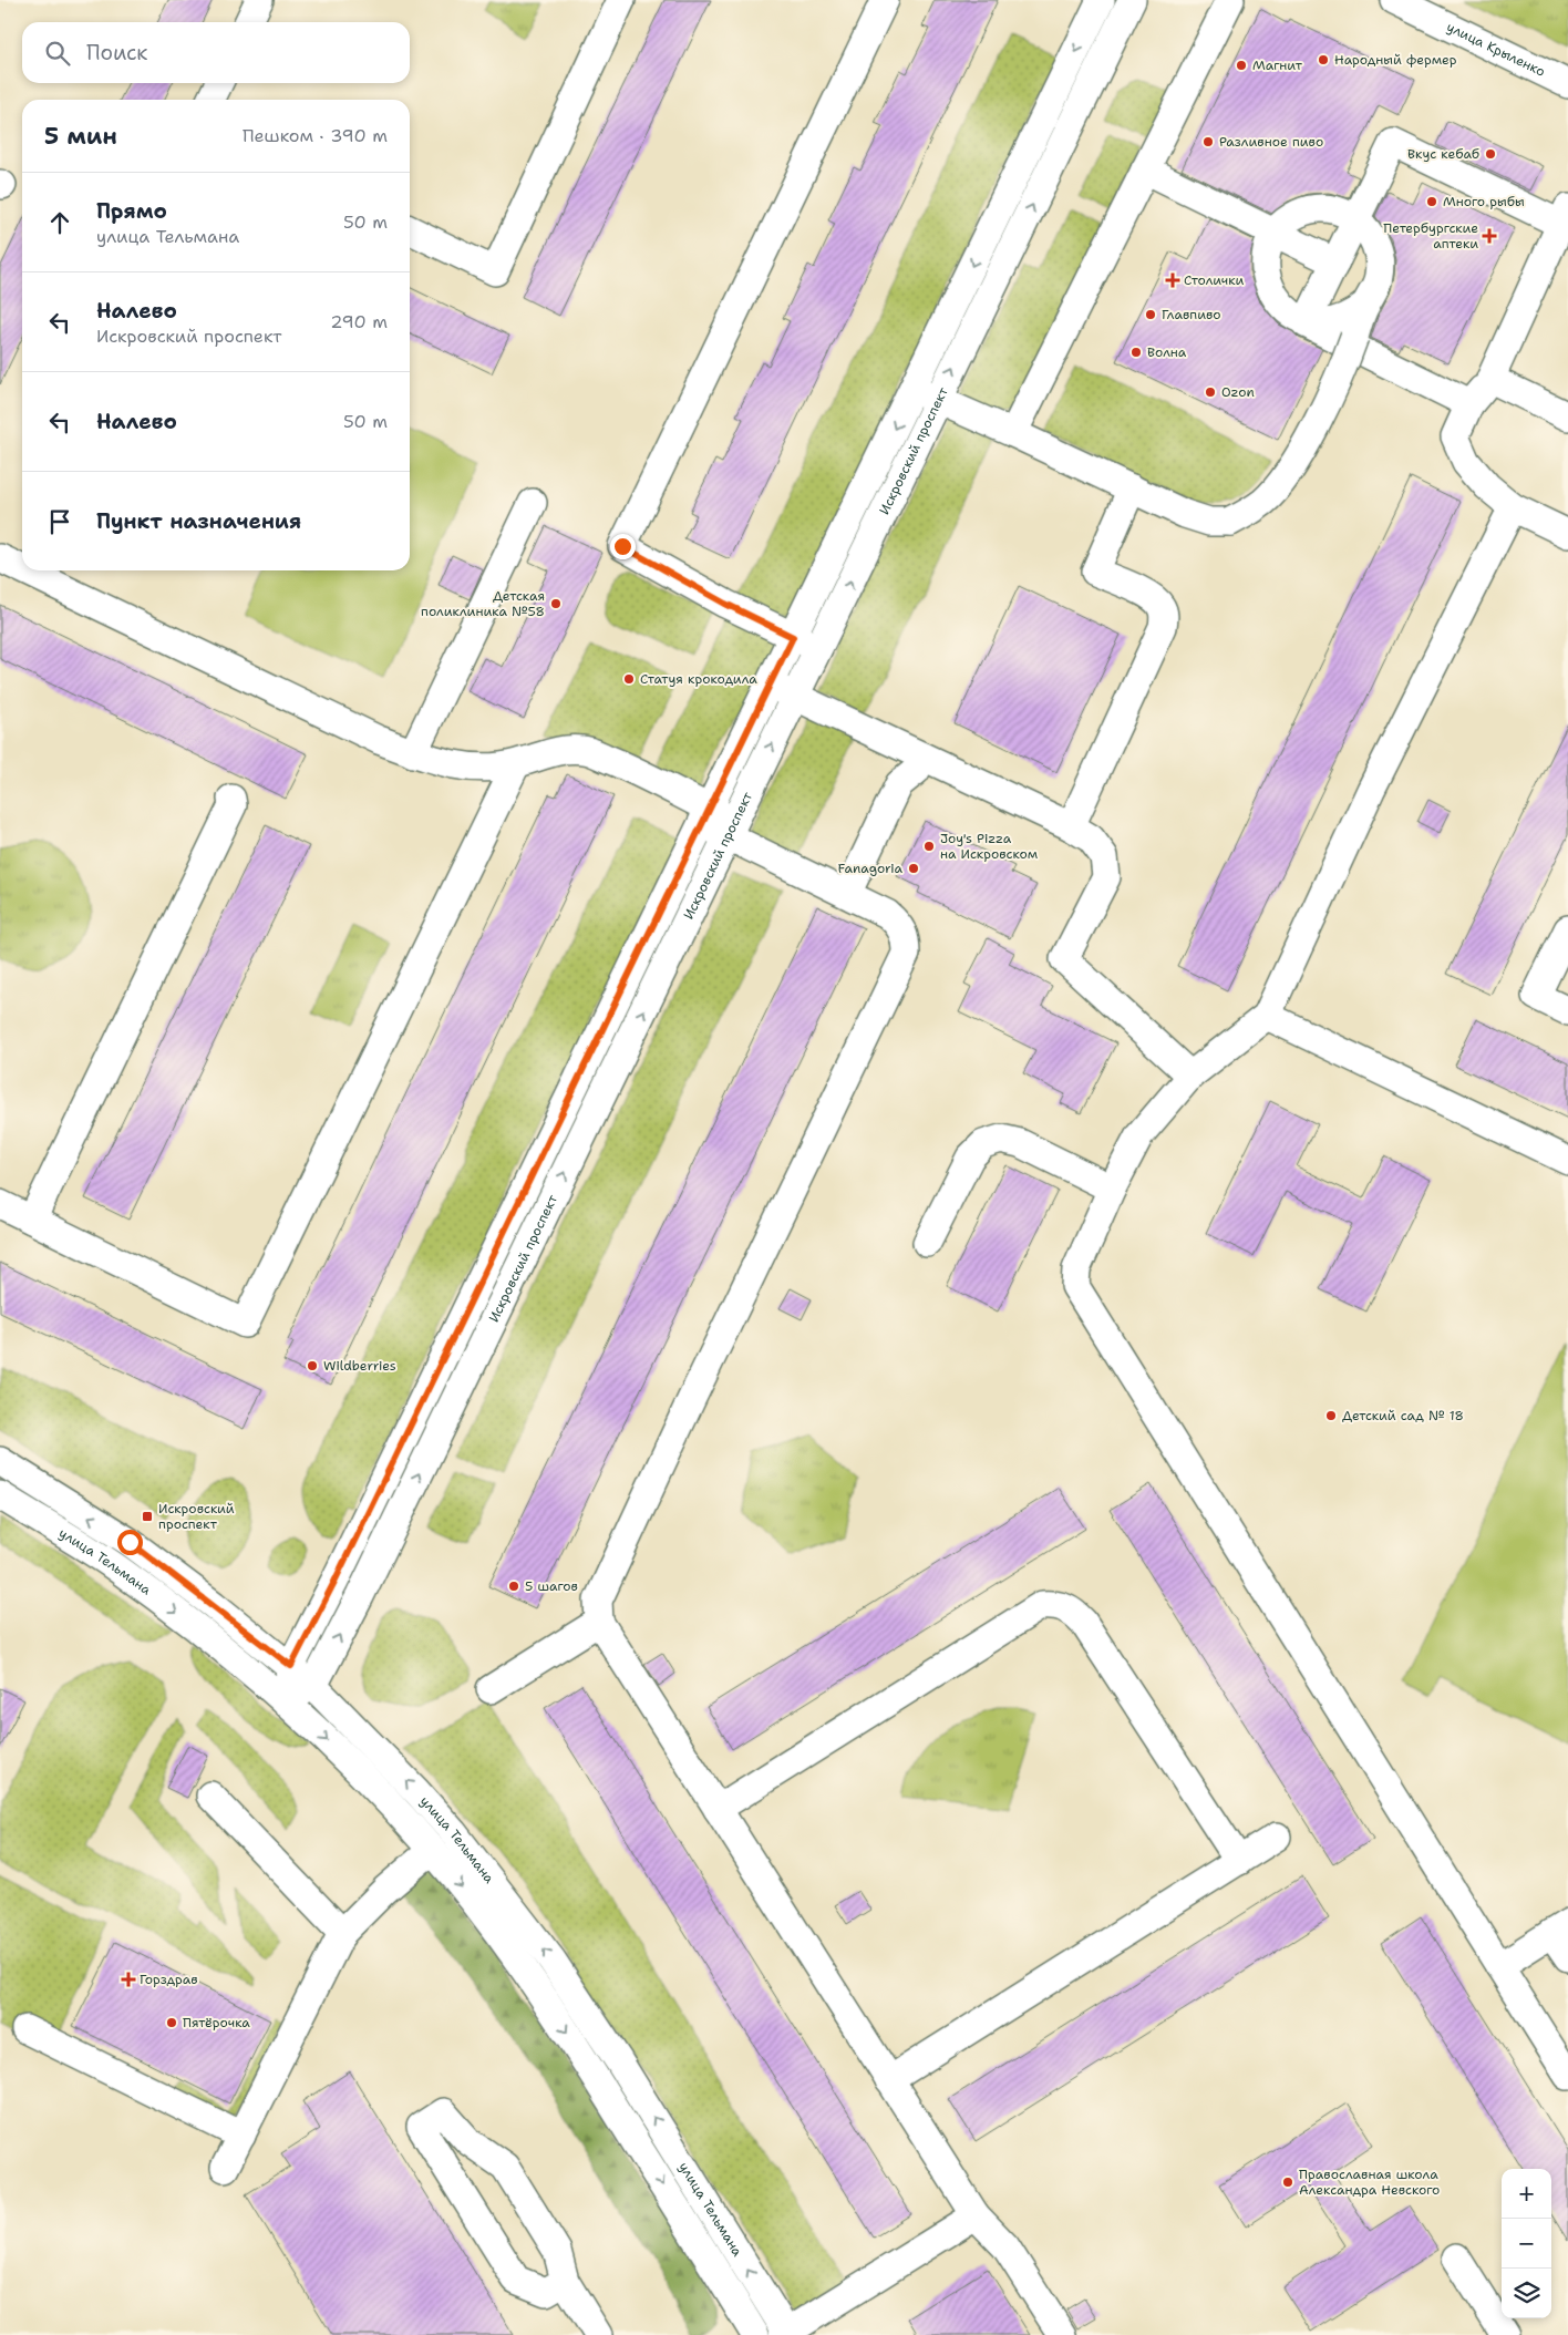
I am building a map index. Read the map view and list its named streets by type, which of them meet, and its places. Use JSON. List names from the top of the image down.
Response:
{
  "streets": {
    "street": ["улица Крыленко", "Искровский проспект", "улица Тельмана"]
  },
  "crossings": [
    ["Искровский проспект", "улица Тельмана"]
  ],
  "places": {
    "other": [
      "Народный фермер",
      "Магнит",
      "Разливное пиво",
      "Вкус кебаб",
      "Много рыбы",
      "Главпиво",
      "Волна",
      "Ozon",
      "Детская поликлиника №58",
      "Статуя крокодила",
      "Joy's Pizza на Искровском",
      "Fanagoria",
      "Wildberries",
      "Детский сад № 18",
      "5 шагов",
      "Пятёрочка",
      "Православная школа Александра Невского"
    ],
    "health": ["Петербургские аптеки", "Столички", "Горздрав"],
    "transit": ["Искровский проспект"]
  },
  "page": {
    "search": "Поиск",
    "heading": ["5 мин", "Пешком · 390 m"],
    "list": [
      ["Прямо", "улица Тельмана", "50 m"],
      ["Налево", "Искровский проспект", "290 m"],
      ["Налево", "50 m"],
      "Пункт назначения"
    ],
    "map_buttons": ["+", "−"]
  }
}
